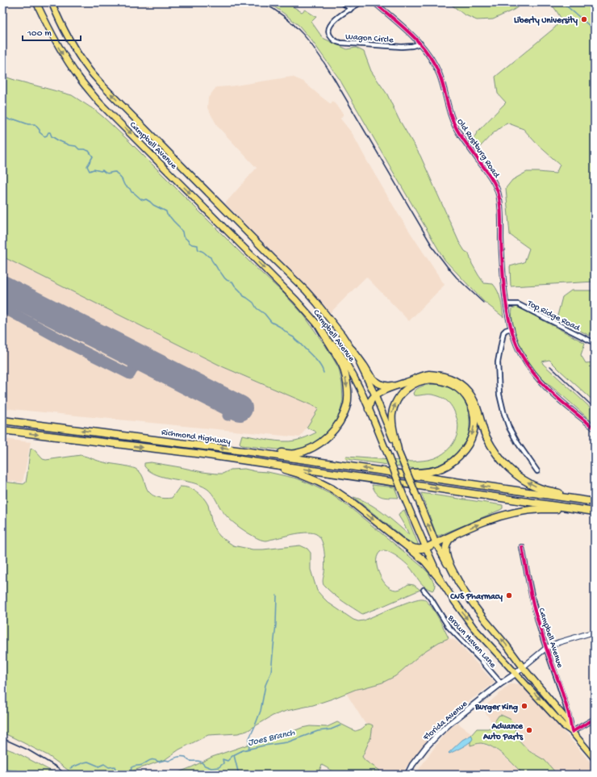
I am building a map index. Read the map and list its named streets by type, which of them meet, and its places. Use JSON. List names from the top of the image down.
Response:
{
  "streets": {
    "highway": ["Richmond Highway"],
    "main road": ["Campbell Avenue", "Florida Avenue"],
    "street": [
      "Wagon Circle",
      "Old Rustburg Road",
      "Top Ridge Road",
      "Brown Haven Lane"
    ]
  },
  "crossings": [
    ["Wagon Circle", "Old Rustburg Road"],
    ["Campbell Avenue", "Florida Avenue"],
    ["Old Rustburg Road", "Top Ridge Road"],
    ["Brown Haven Lane", "Florida Avenue"]
  ],
  "water": ["Joes Branch"],
  "places": [
    "Liberty University",
    "CVS Pharmacy",
    "Burger King",
    "Advance Auto Parts"
  ],
  "scale_bar": "100 m"
}
